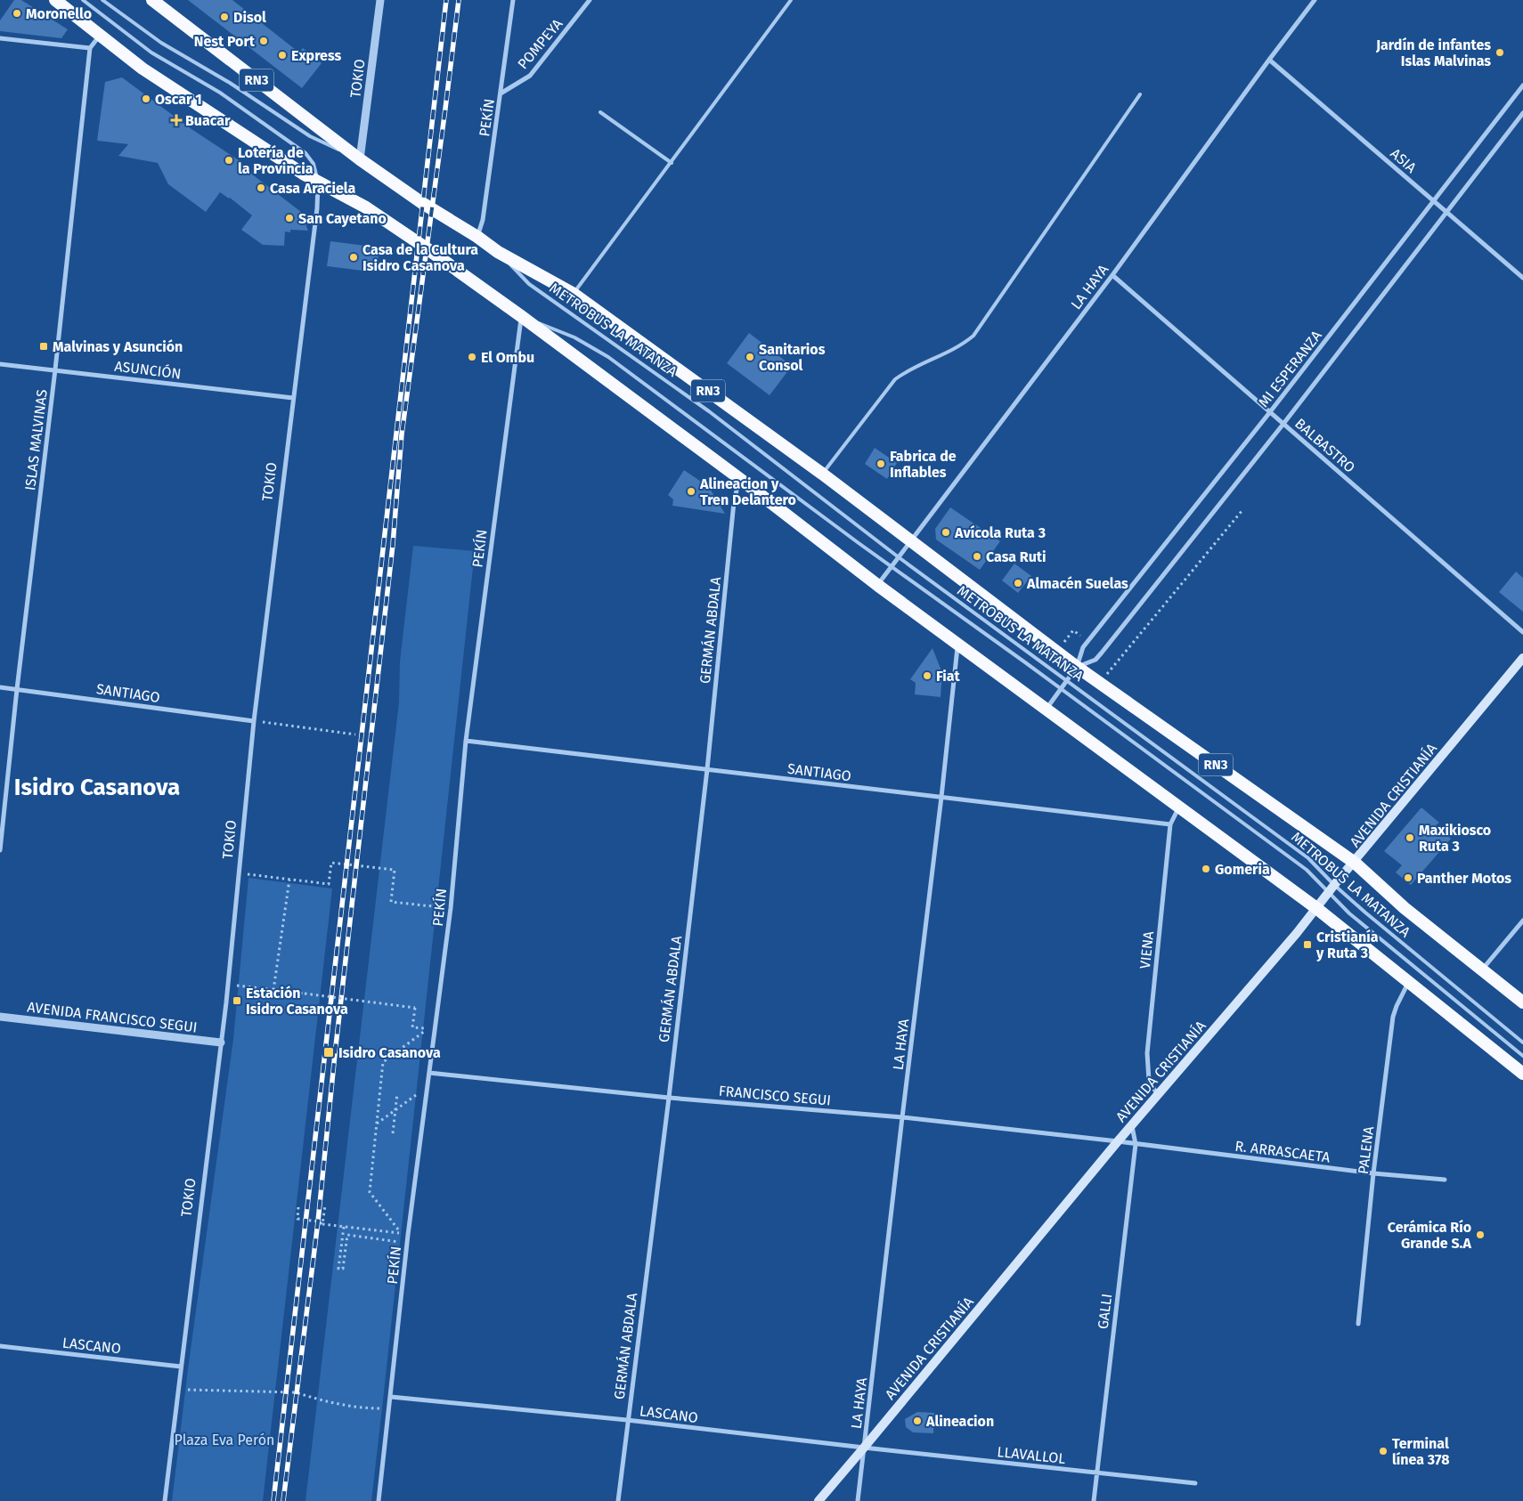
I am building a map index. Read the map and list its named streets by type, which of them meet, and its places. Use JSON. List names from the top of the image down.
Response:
{
  "streets": {
    "highway": ["RN3"],
    "main road": ["AVENIDA CRISTIANÍA"],
    "street": [
      "POMPEYA",
      "TOKIO",
      "PEKÍN",
      "ASIA",
      "LA HAYA",
      "MI ESPERANZA",
      "ASUNCIÓN",
      "ISLAS MALVINAS",
      "BALBASTRO",
      "GERMÁN ABDALA",
      "SANTIAGO",
      "VIENA",
      "AVENIDA FRANCISCO SEGUI",
      "FRANCISCO SEGUI",
      "PALENA",
      "R. ARRASCAETA",
      "GALLI",
      "LASCANO",
      "LLAVALLOL"
    ],
    "lane": ["METROBUS LA MATANZA"]
  },
  "crossings": [
    ["POMPEYA", "PEKÍN"],
    ["TOKIO", "RN3"],
    ["TOKIO", "ASUNCIÓN"],
    ["TOKIO", "SANTIAGO"],
    ["TOKIO", "AVENIDA FRANCISCO SEGUI"],
    ["TOKIO", "LASCANO"],
    ["RN3", "PEKÍN"],
    ["RN3", "LA HAYA"],
    ["RN3", "METROBUS LA MATANZA"],
    ["RN3", "MI ESPERANZA"],
    ["RN3", "AVENIDA CRISTIANÍA"],
    ["PEKÍN", "METROBUS LA MATANZA"],
    ["PEKÍN", "SANTIAGO"],
    ["PEKÍN", "FRANCISCO SEGUI"],
    ["PEKÍN", "LASCANO"],
    ["ASIA", "LA HAYA"],
    ["ASIA", "MI ESPERANZA"],
    ["LA HAYA", "METROBUS LA MATANZA"],
    ["LA HAYA", "BALBASTRO"],
    ["LA HAYA", "SANTIAGO"],
    ["LA HAYA", "AVENIDA CRISTIANÍA"],
    ["LA HAYA", "FRANCISCO SEGUI"],
    ["LA HAYA", "LASCANO"],
    ["LA HAYA", "LLAVALLOL"],
    ["METROBUS LA MATANZA", "MI ESPERANZA"],
    ["METROBUS LA MATANZA", "AVENIDA CRISTIANÍA"],
    ["MI ESPERANZA", "BALBASTRO"],
    ["ASUNCIÓN", "ISLAS MALVINAS"],
    ["ISLAS MALVINAS", "SANTIAGO"],
    ["GERMÁN ABDALA", "SANTIAGO"],
    ["GERMÁN ABDALA", "FRANCISCO SEGUI"],
    ["GERMÁN ABDALA", "LASCANO"],
    ["SANTIAGO", "VIENA"],
    ["AVENIDA CRISTIANÍA", "VIENA"],
    ["AVENIDA CRISTIANÍA", "FRANCISCO SEGUI"],
    ["AVENIDA CRISTIANÍA", "R. ARRASCAETA"],
    ["AVENIDA CRISTIANÍA", "GALLI"],
    ["AVENIDA CRISTIANÍA", "LASCANO"],
    ["AVENIDA CRISTIANÍA", "LLAVALLOL"],
    ["FRANCISCO SEGUI", "R. ARRASCAETA"],
    ["PALENA", "R. ARRASCAETA"],
    ["R. ARRASCAETA", "GALLI"],
    ["GALLI", "LLAVALLOL"],
    ["LASCANO", "LLAVALLOL"]
  ],
  "districts": ["Isidro Casanova"],
  "parks": ["Plaza Eva Perón"],
  "places": {
    "other": [
      "Moronello",
      "Disol",
      "Nest Port",
      "Jardín de infantes Islas Malvinas",
      "Express",
      "Oscar 1",
      "Lotería de la Provincia",
      "Casa Araciela",
      "San Cayetano",
      "Casa de la Cultura Isidro Casanova",
      "El Ombu",
      "Sanitarios Consol",
      "Fabrica de Inflables",
      "Alineacion y Tren Delantero",
      "Avícola Ruta 3",
      "Casa Ruti",
      "Almacén Suelas",
      "Fiat",
      "Maxikiosco Ruta 3",
      "Gomeria",
      "Panther Motos",
      "Cerámica Río Grande S.A",
      "Alineacion",
      "Terminal línea 378"
    ],
    "health": ["Buacar"],
    "transit": [
      "Malvinas y Asunción",
      "Cristianía y Ruta 3",
      "Estación Isidro Casanova",
      "Isidro Casanova"
    ]
  }
}
